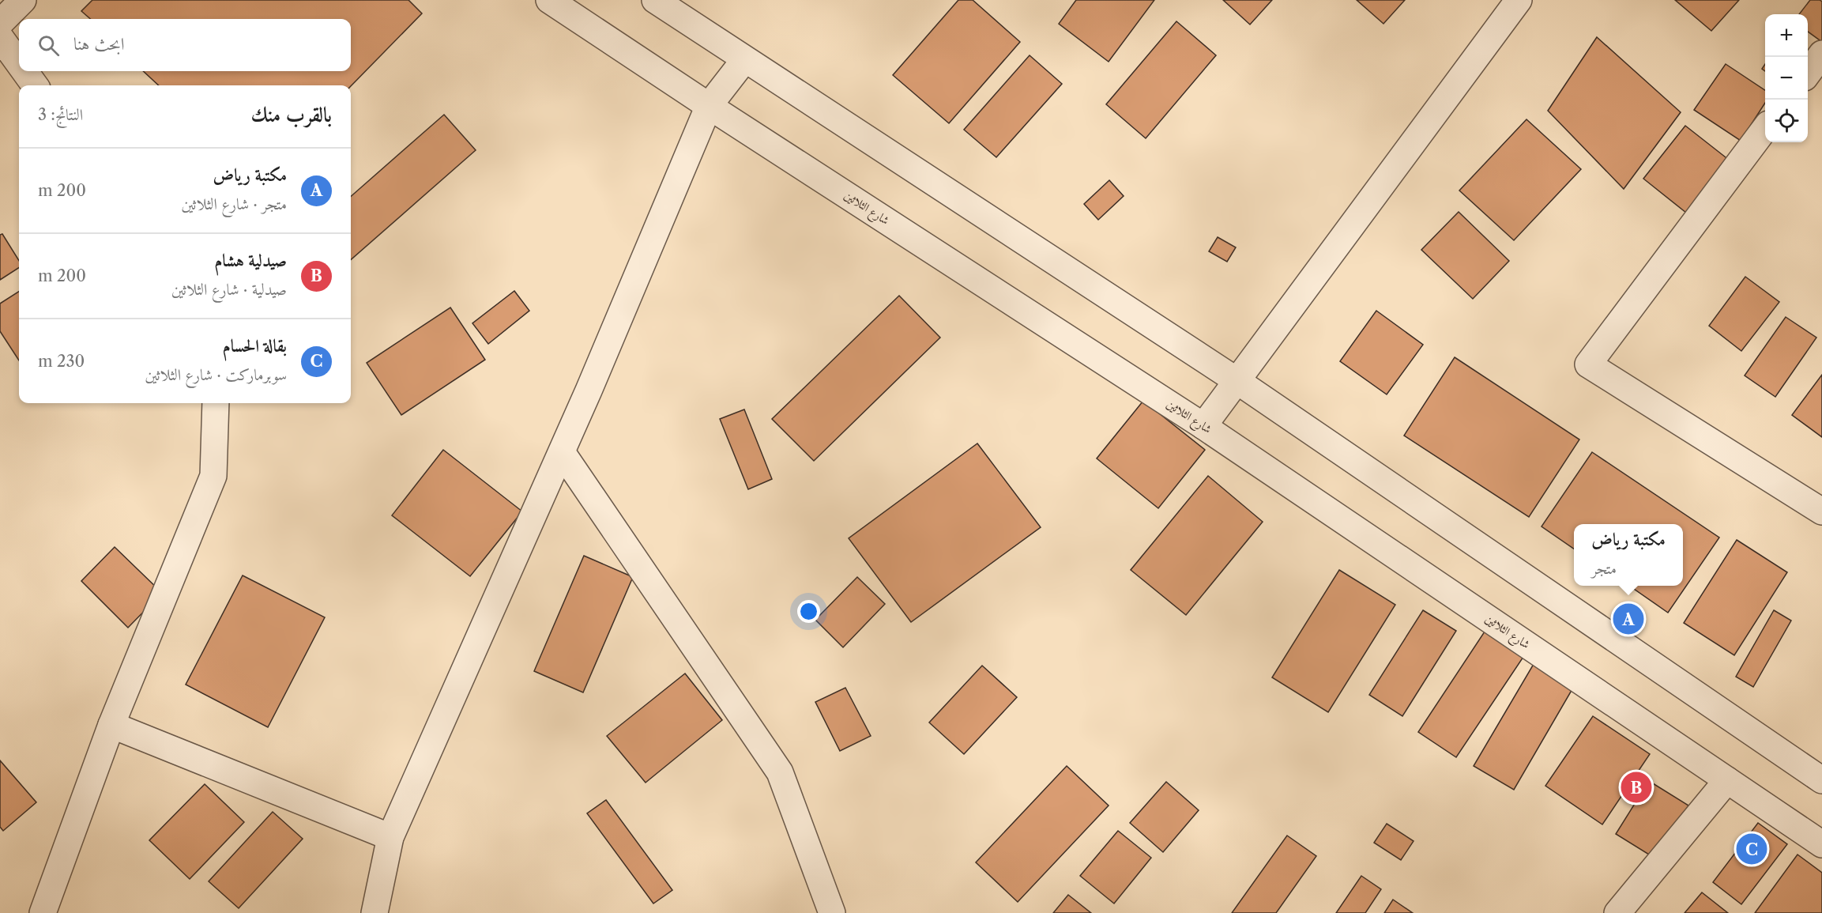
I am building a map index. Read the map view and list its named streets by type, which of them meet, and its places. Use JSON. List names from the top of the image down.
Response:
{
  "streets": {
    "street": ["شارع الثلاثين"]
  },
  "page": {
    "map_buttons": ["+", "−"],
    "search": "ابحث هنا",
    "heading": ["بالقرب منك", "النتائج: 3"],
    "list": [
      {
        "mark": "A",
        "name": "مكتبة رياض",
        "note": "متجر · شارع الثلاثين",
        "value": "200 m"
      },
      {
        "mark": "B",
        "name": "صيدلية هشام",
        "note": "صيدلية · شارع الثلاثين",
        "value": "200 m"
      },
      {
        "mark": "C",
        "name": "بقالة الحسام",
        "note": "سوبرماركت · شارع الثلاثين",
        "value": "230 m"
      }
    ],
    "popup": ["مكتبة رياض", "متجر"],
    "pins": ["A", "B", "C"]
  }
}
